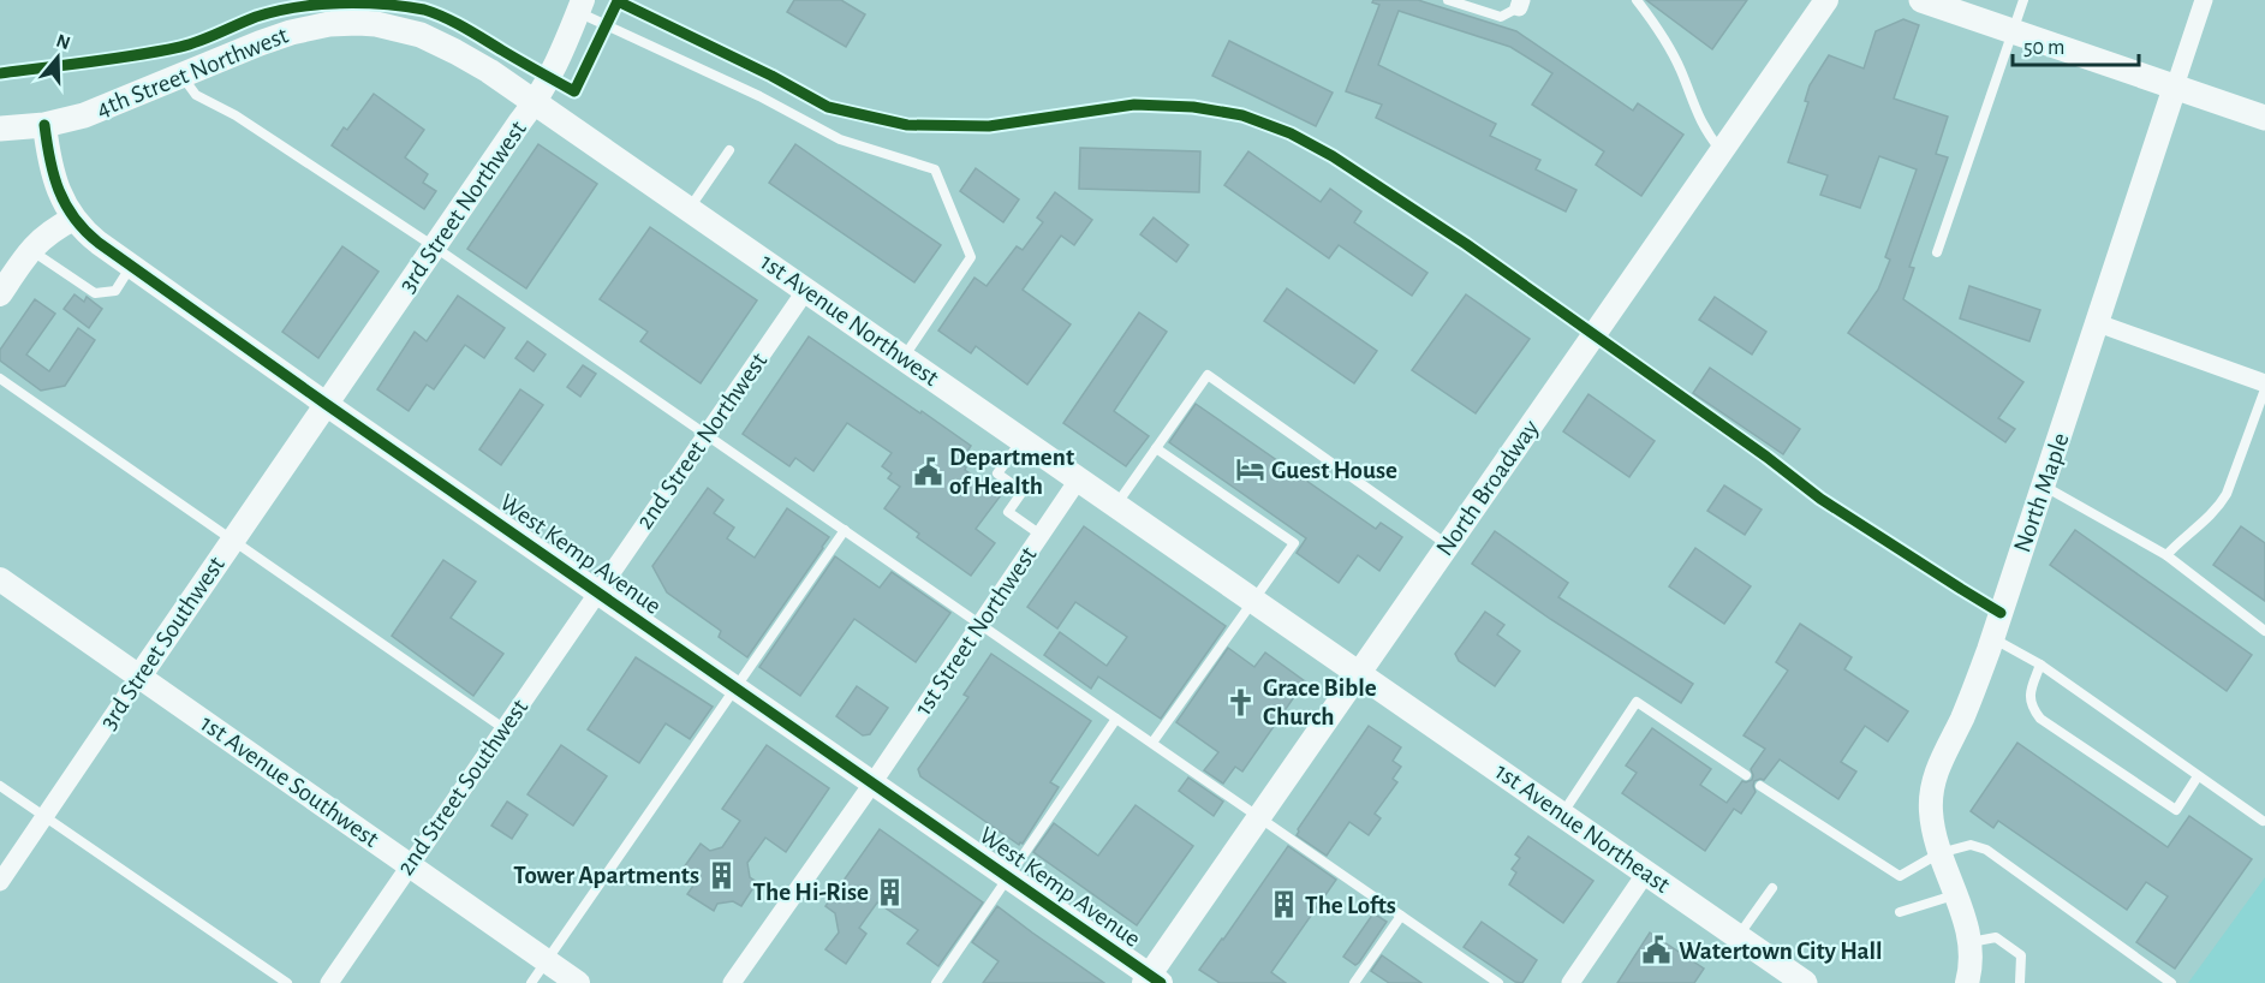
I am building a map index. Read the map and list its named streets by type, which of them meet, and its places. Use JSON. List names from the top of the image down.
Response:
{
  "streets": {
    "main road": ["4th Street Northwest", "1st Avenue Northwest", "1st Avenue Northeast"],
    "street": [
      "3rd Street Northwest",
      "2nd Street Northwest",
      "North Broadway",
      "North Maple",
      "West Kemp Avenue",
      "1st Street Northwest",
      "3rd Street Southwest",
      "1st Avenue Southwest",
      "2nd Street Southwest"
    ]
  },
  "crossings": [
    ["4th Street Northwest", "1st Avenue Northwest"],
    ["4th Street Northwest", "West Kemp Avenue"],
    ["3rd Street Northwest", "1st Avenue Northwest"],
    ["3rd Street Northwest", "West Kemp Avenue"],
    ["3rd Street Northwest", "3rd Street Southwest"],
    ["1st Avenue Northwest", "2nd Street Northwest"],
    ["1st Avenue Northwest", "North Broadway"],
    ["1st Avenue Northwest", "1st Street Northwest"],
    ["1st Avenue Northwest", "1st Avenue Northeast"],
    ["2nd Street Northwest", "West Kemp Avenue"],
    ["2nd Street Northwest", "2nd Street Southwest"],
    ["North Broadway", "West Kemp Avenue"],
    ["North Broadway", "1st Avenue Northeast"],
    ["West Kemp Avenue", "1st Street Northwest"],
    ["West Kemp Avenue", "3rd Street Southwest"],
    ["West Kemp Avenue", "2nd Street Southwest"],
    ["3rd Street Southwest", "1st Avenue Southwest"],
    ["1st Avenue Southwest", "2nd Street Southwest"]
  ],
  "places": {
    "hotel": ["Guest House"],
    "public building": ["Department of Health", "Watertown City Hall"],
    "church": ["Grace Bible Church"],
    "building": ["Tower Apartments", "The Hi-Rise", "The Lofts"]
  },
  "scale_bar": "50 m",
  "north": "top"
}
